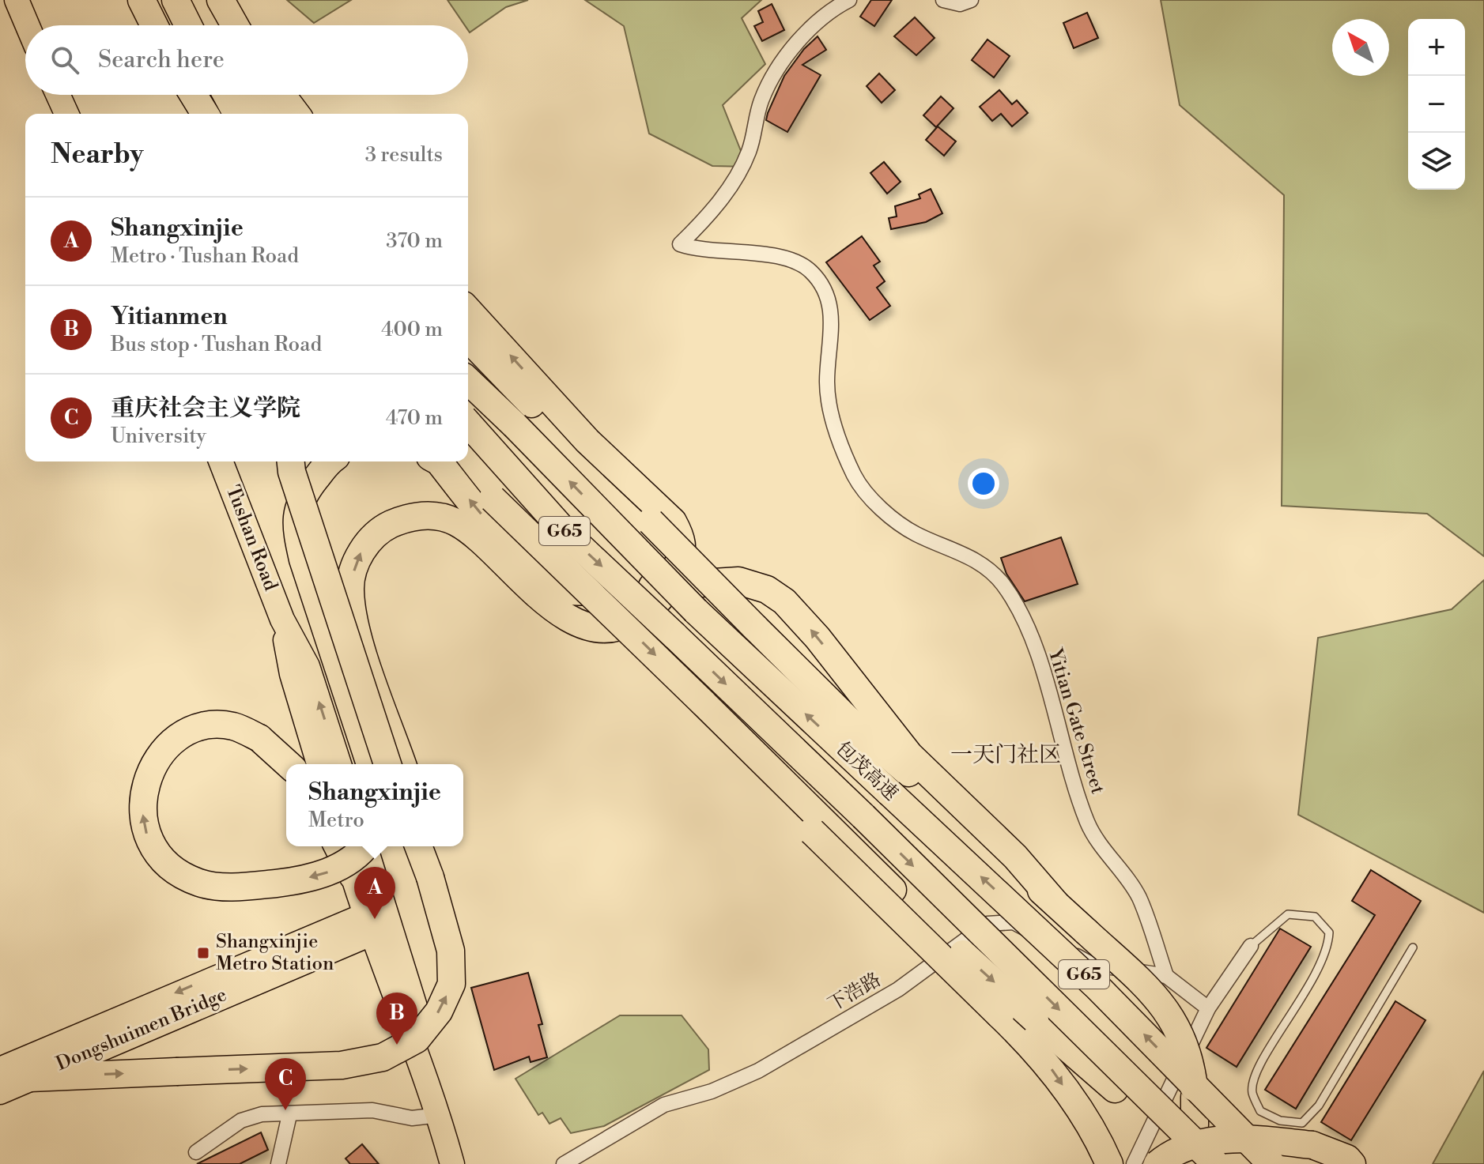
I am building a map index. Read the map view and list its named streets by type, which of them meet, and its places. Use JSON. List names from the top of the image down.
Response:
{
  "streets": {
    "highway": ["G65", "包茂高速"],
    "main road": ["Tushan Road", "Dongshuimen Bridge"],
    "street": ["Yitian Gate Street", "下浩路"]
  },
  "crossings": [
    ["Yitian Gate Street", "下浩路"]
  ],
  "districts": ["一天门社区"],
  "places": {
    "transit": ["Shangxinjie Metro Station"]
  },
  "north": "top left",
  "page": {
    "map_buttons": ["+", "−"],
    "search": "Search here",
    "heading": ["Nearby", "3 results"],
    "list": [
      {
        "mark": "A",
        "name": "Shangxinjie",
        "note": "Metro · Tushan Road",
        "value": "370 m"
      },
      {
        "mark": "B",
        "name": "Yitianmen",
        "note": "Bus stop · Tushan Road",
        "value": "400 m"
      },
      {
        "mark": "C",
        "name": "重庆社会主义学院",
        "note": "University",
        "value": "470 m"
      }
    ],
    "popup": ["Shangxinjie", "Metro"],
    "pins": ["A", "B", "C"]
  }
}
